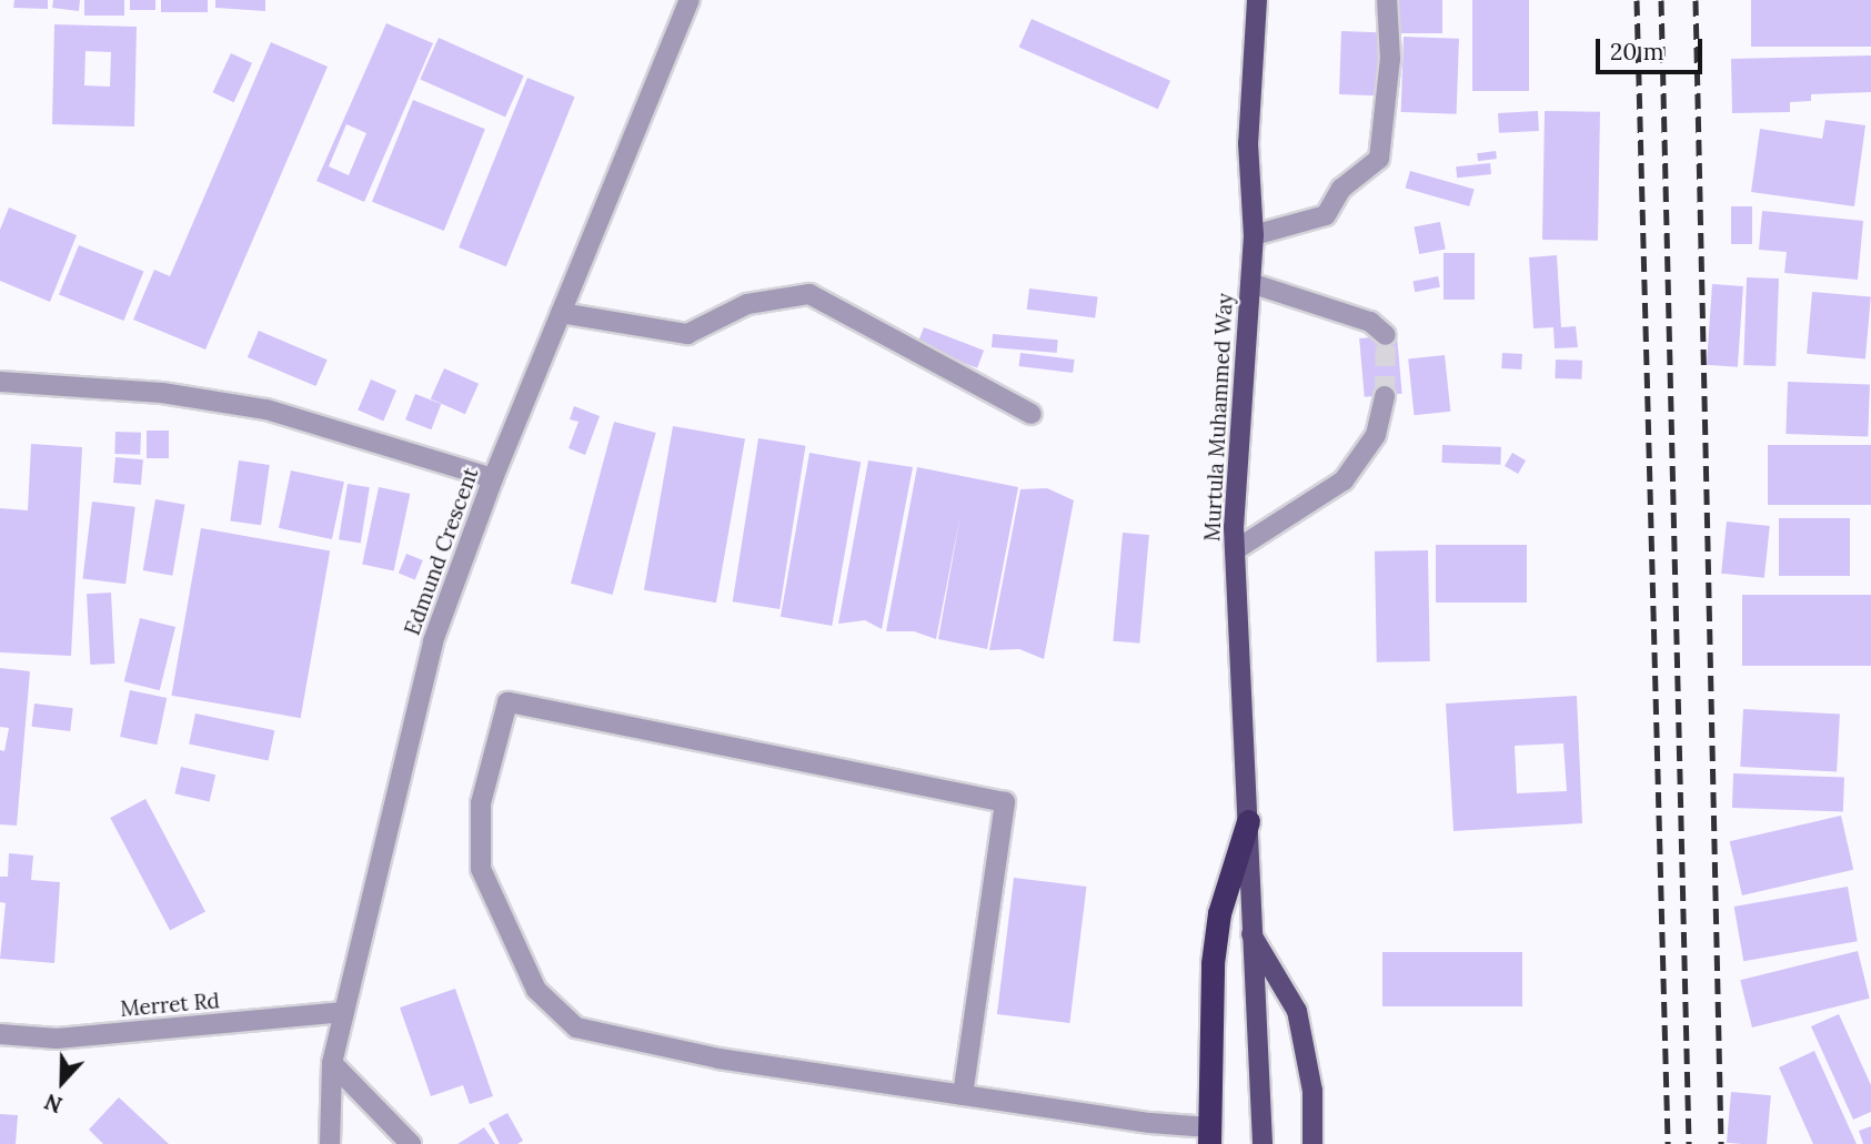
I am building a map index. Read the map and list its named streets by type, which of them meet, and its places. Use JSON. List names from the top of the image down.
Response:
{
  "streets": {
    "main road": ["Murtula Muhammed Way"],
    "street": ["Edmund Crescent", "Merret Rd"]
  },
  "crossings": [
    ["Edmund Crescent", "Merret Rd"]
  ],
  "scale_bar": "20 m",
  "north": "bottom"
}
